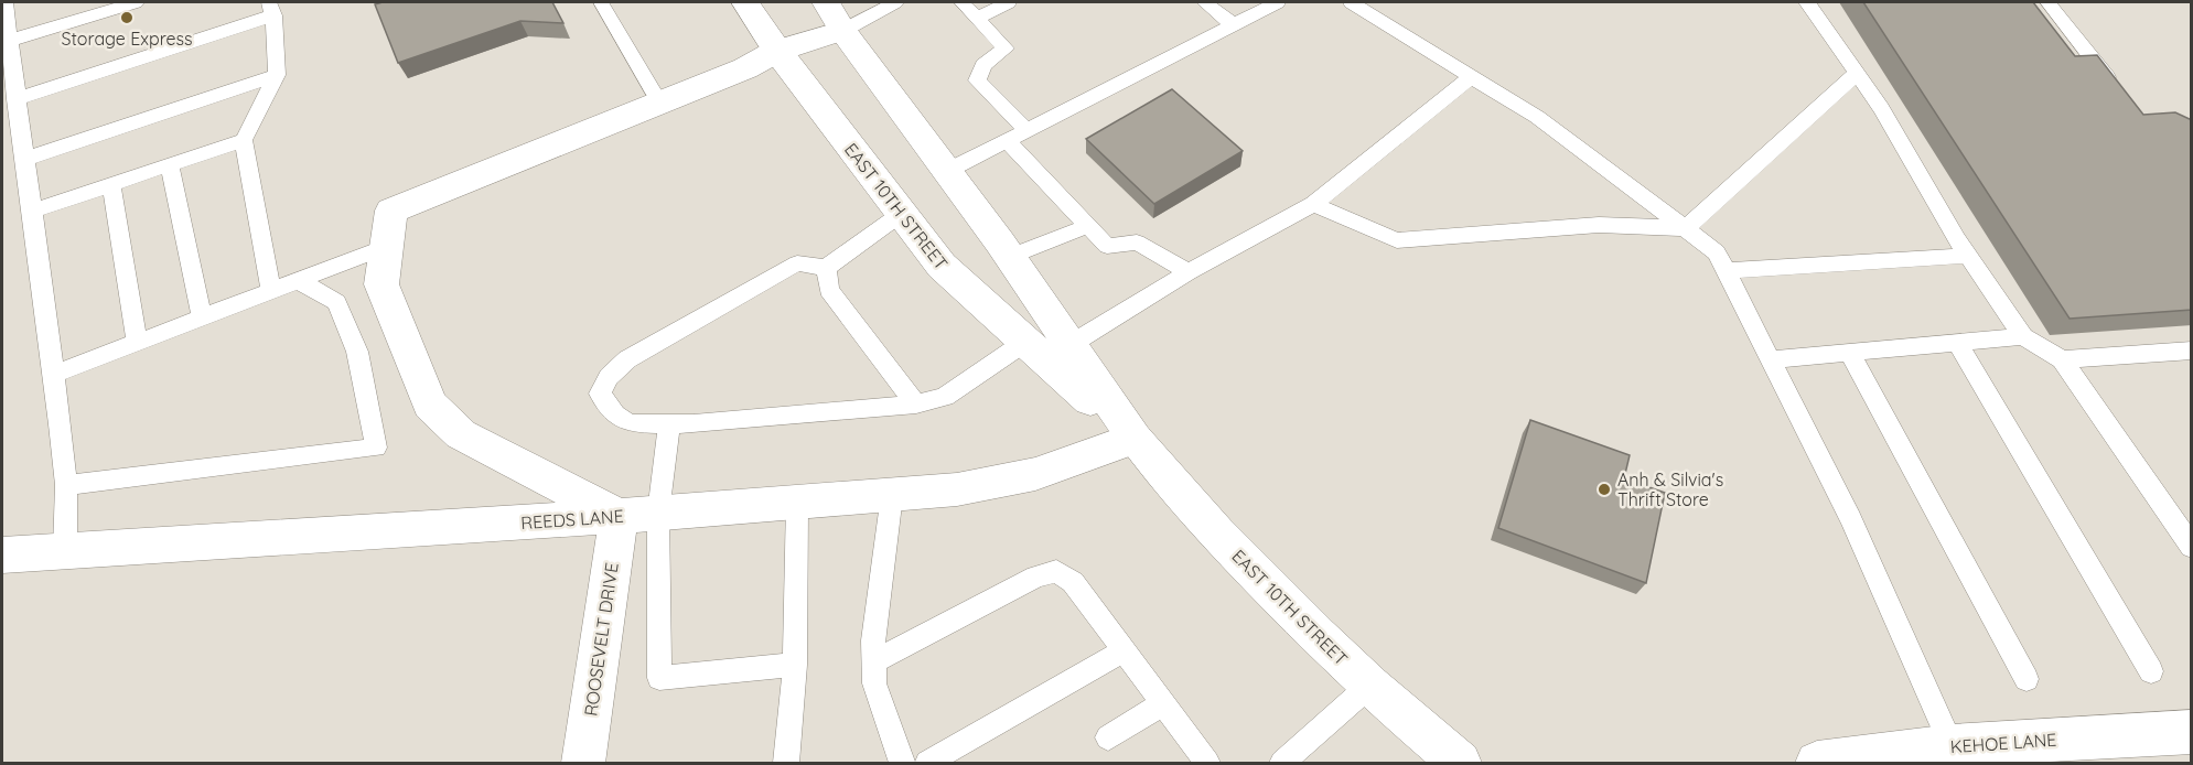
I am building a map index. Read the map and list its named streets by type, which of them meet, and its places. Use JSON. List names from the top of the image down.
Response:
{
  "streets": {
    "street": [
      "EAST 10TH STREET",
      "REEDS LANE",
      "ROOSEVELT DRIVE",
      "KEHOE LANE"
    ]
  },
  "crossings": [
    ["EAST 10TH STREET", "REEDS LANE"],
    ["REEDS LANE", "ROOSEVELT DRIVE"]
  ],
  "places": ["Storage Express", "Anh & Silvia's Thrift Store"]
}
